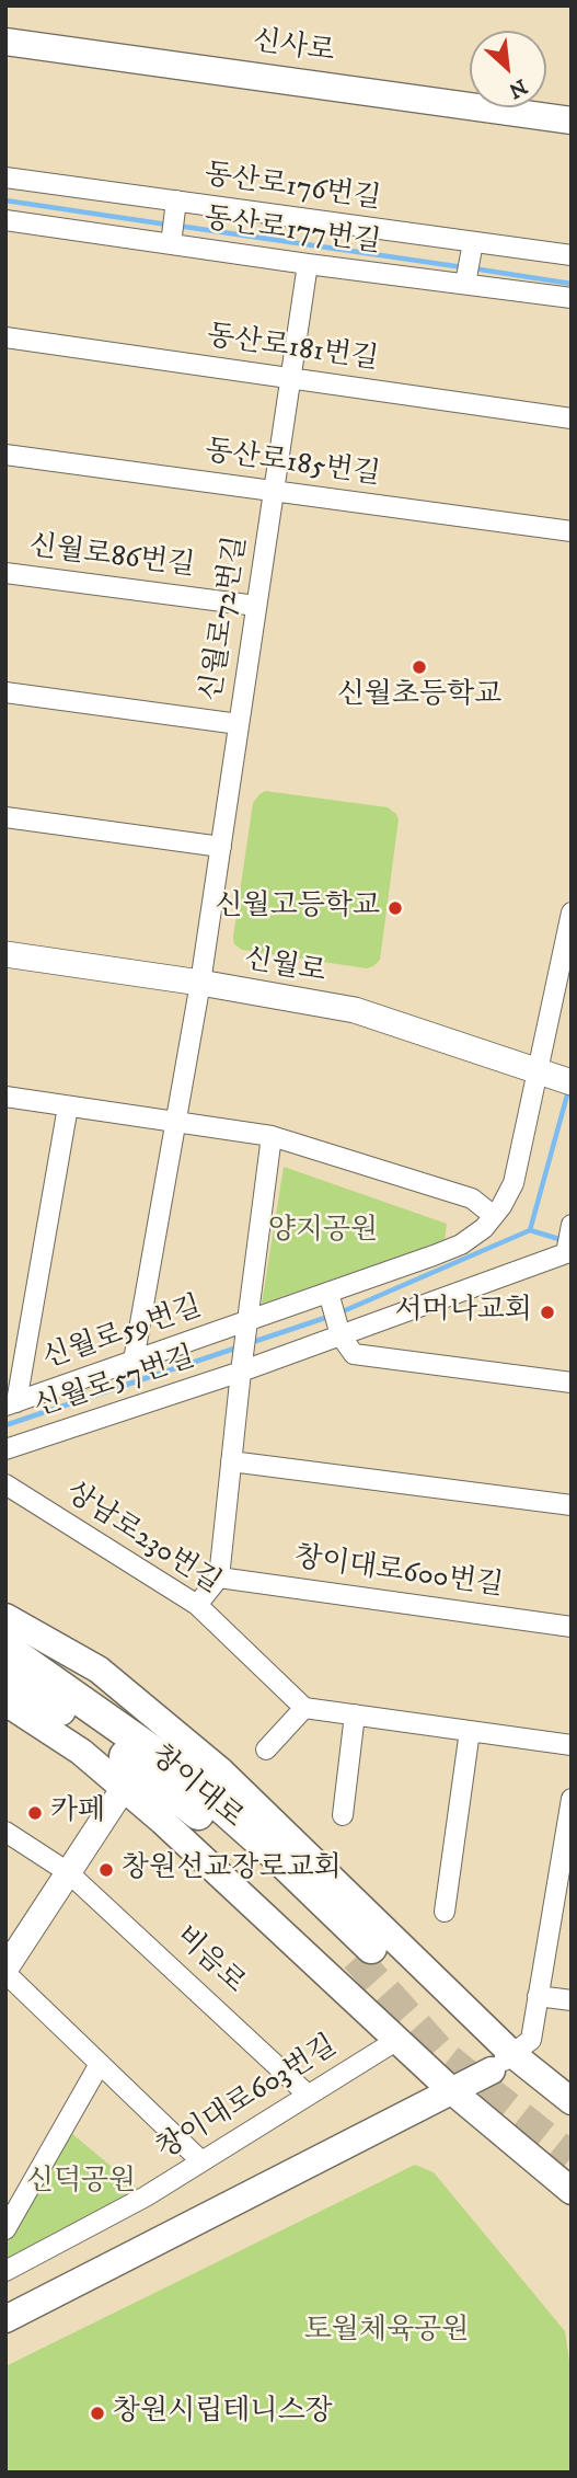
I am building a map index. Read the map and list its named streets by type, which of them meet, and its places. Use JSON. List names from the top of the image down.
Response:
{
  "streets": {
    "main road": ["신사로", "창이대로"],
    "street": [
      "동산로176번길",
      "동산로177번길",
      "동산로181번길",
      "동산로185번길",
      "신월로86번길",
      "신월로72번길",
      "신월로",
      "신월로59번길",
      "신월로57번길",
      "상남로230번길",
      "창이대로600번길",
      "비음로",
      "창이대로603번길"
    ]
  },
  "crossings": [
    ["동산로177번길", "신월로72번길"],
    ["동산로181번길", "신월로72번길"],
    ["동산로185번길", "신월로72번길"],
    ["신월로86번길", "신월로72번길"],
    ["신월로72번길", "신월로"],
    ["신월로72번길", "신월로59번길"],
    ["신월로", "신월로59번길"],
    ["신월로57번길", "창이대로600번길"],
    ["비음로", "창이대로603번길"]
  ],
  "parks": ["양지공원", "신덕공원", "토월체육공원"],
  "places": [
    "신월초등학교",
    "신월고등학교",
    "서머나교회",
    "카페",
    "창원선교장로교회",
    "창원시립테니스장"
  ],
  "north": "bottom right"
}
